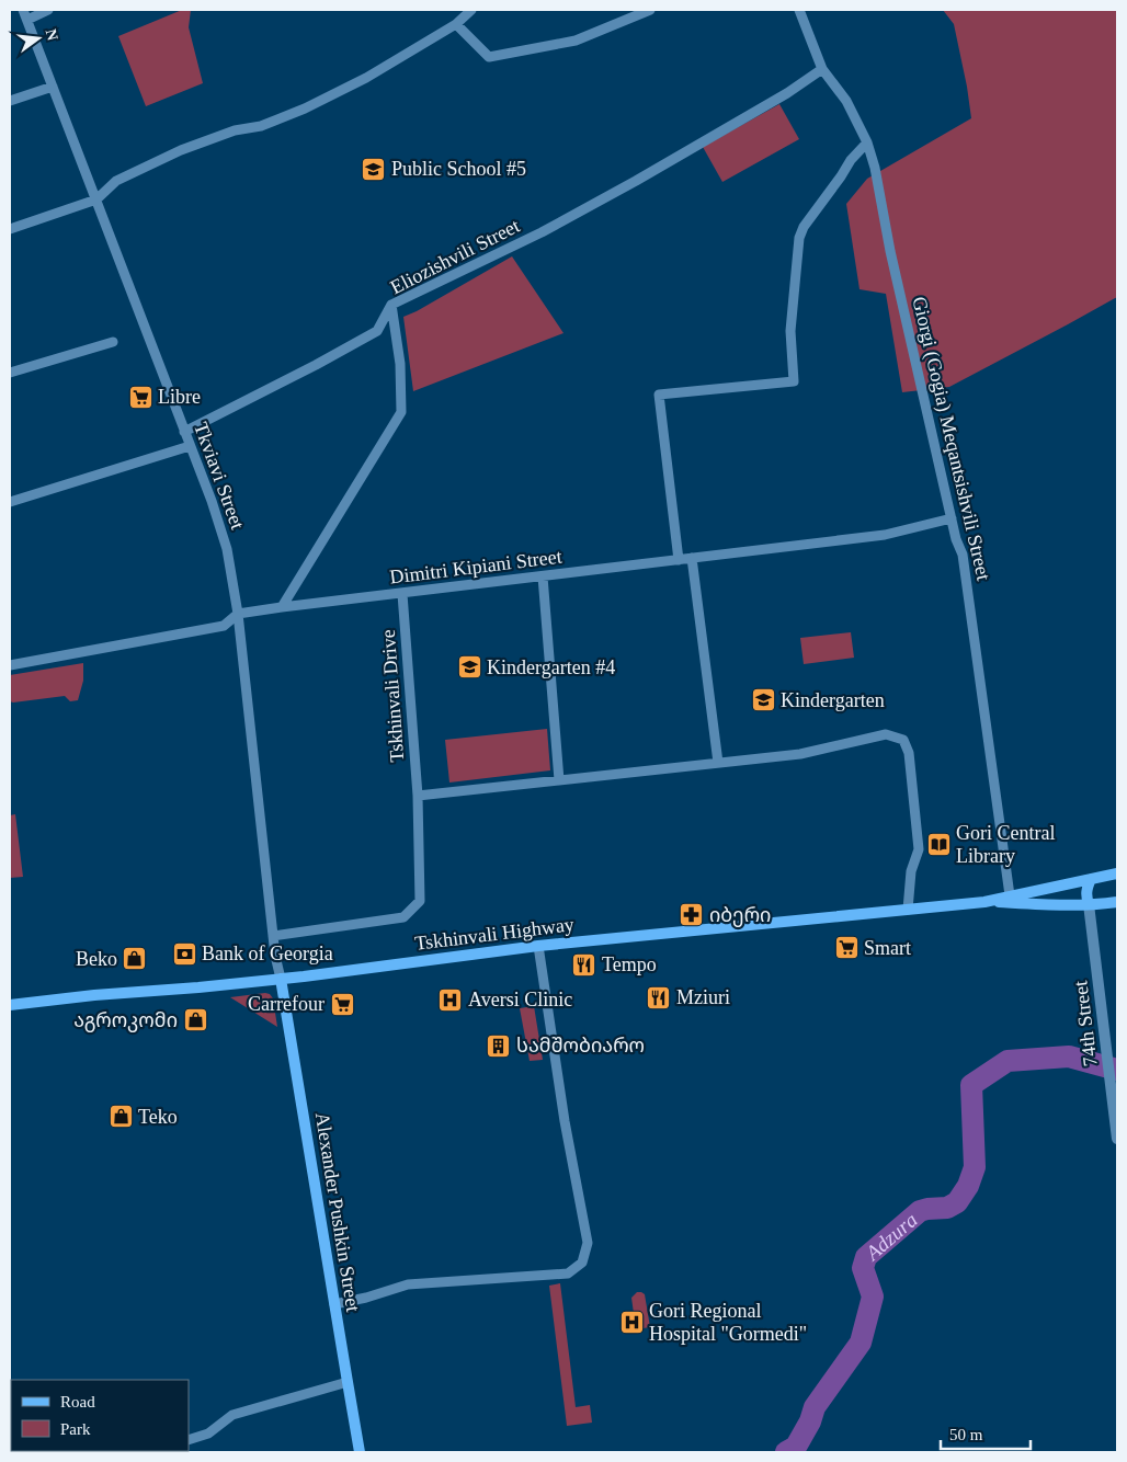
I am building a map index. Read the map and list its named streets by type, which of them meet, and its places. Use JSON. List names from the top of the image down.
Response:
{
  "streets": {
    "main road": ["Tskhinvali Highway", "Alexander Pushkin Street"],
    "street": [
      "Eliozishvili Street",
      "Giorgi (Gogia) Meqantsishvili Street",
      "Tkviavi Street",
      "Dimitri Kipiani Street",
      "Tskhinvali Drive",
      "74th Street"
    ]
  },
  "crossings": [
    ["Eliozishvili Street", "Giorgi (Gogia) Meqantsishvili Street"],
    ["Eliozishvili Street", "Dimitri Kipiani Street"],
    ["Giorgi (Gogia) Meqantsishvili Street", "Dimitri Kipiani Street"],
    ["Giorgi (Gogia) Meqantsishvili Street", "Tskhinvali Highway"],
    ["Tkviavi Street", "Dimitri Kipiani Street"],
    ["Tkviavi Street", "Tskhinvali Drive"],
    ["Tkviavi Street", "Tskhinvali Highway"],
    ["Tkviavi Street", "Alexander Pushkin Street"],
    ["Dimitri Kipiani Street", "Tskhinvali Drive"],
    ["Tskhinvali Highway", "74th Street"],
    ["Tskhinvali Highway", "Alexander Pushkin Street"]
  ],
  "water": ["Adzura"],
  "places": {
    "school or university": ["Public School #5", "Kindergarten #4", "Kindergarten"],
    "supermarket": ["Libre", "Smart", "Carrefour"],
    "library": ["Gori Central Library"],
    "pharmacy": ["იბერი"],
    "bank": ["Bank of Georgia"],
    "shop": ["Beko", "აგროკომი", "Teko"],
    "restaurant": ["Tempo", "Mziuri"],
    "hospital": ["Aversi Clinic", "Gori Regional Hospital \"Gormedi\""],
    "building": ["სამშობიარო"]
  },
  "legend": ["Road", "Park"],
  "scale_bar": "50 m",
  "north": "right"
}
